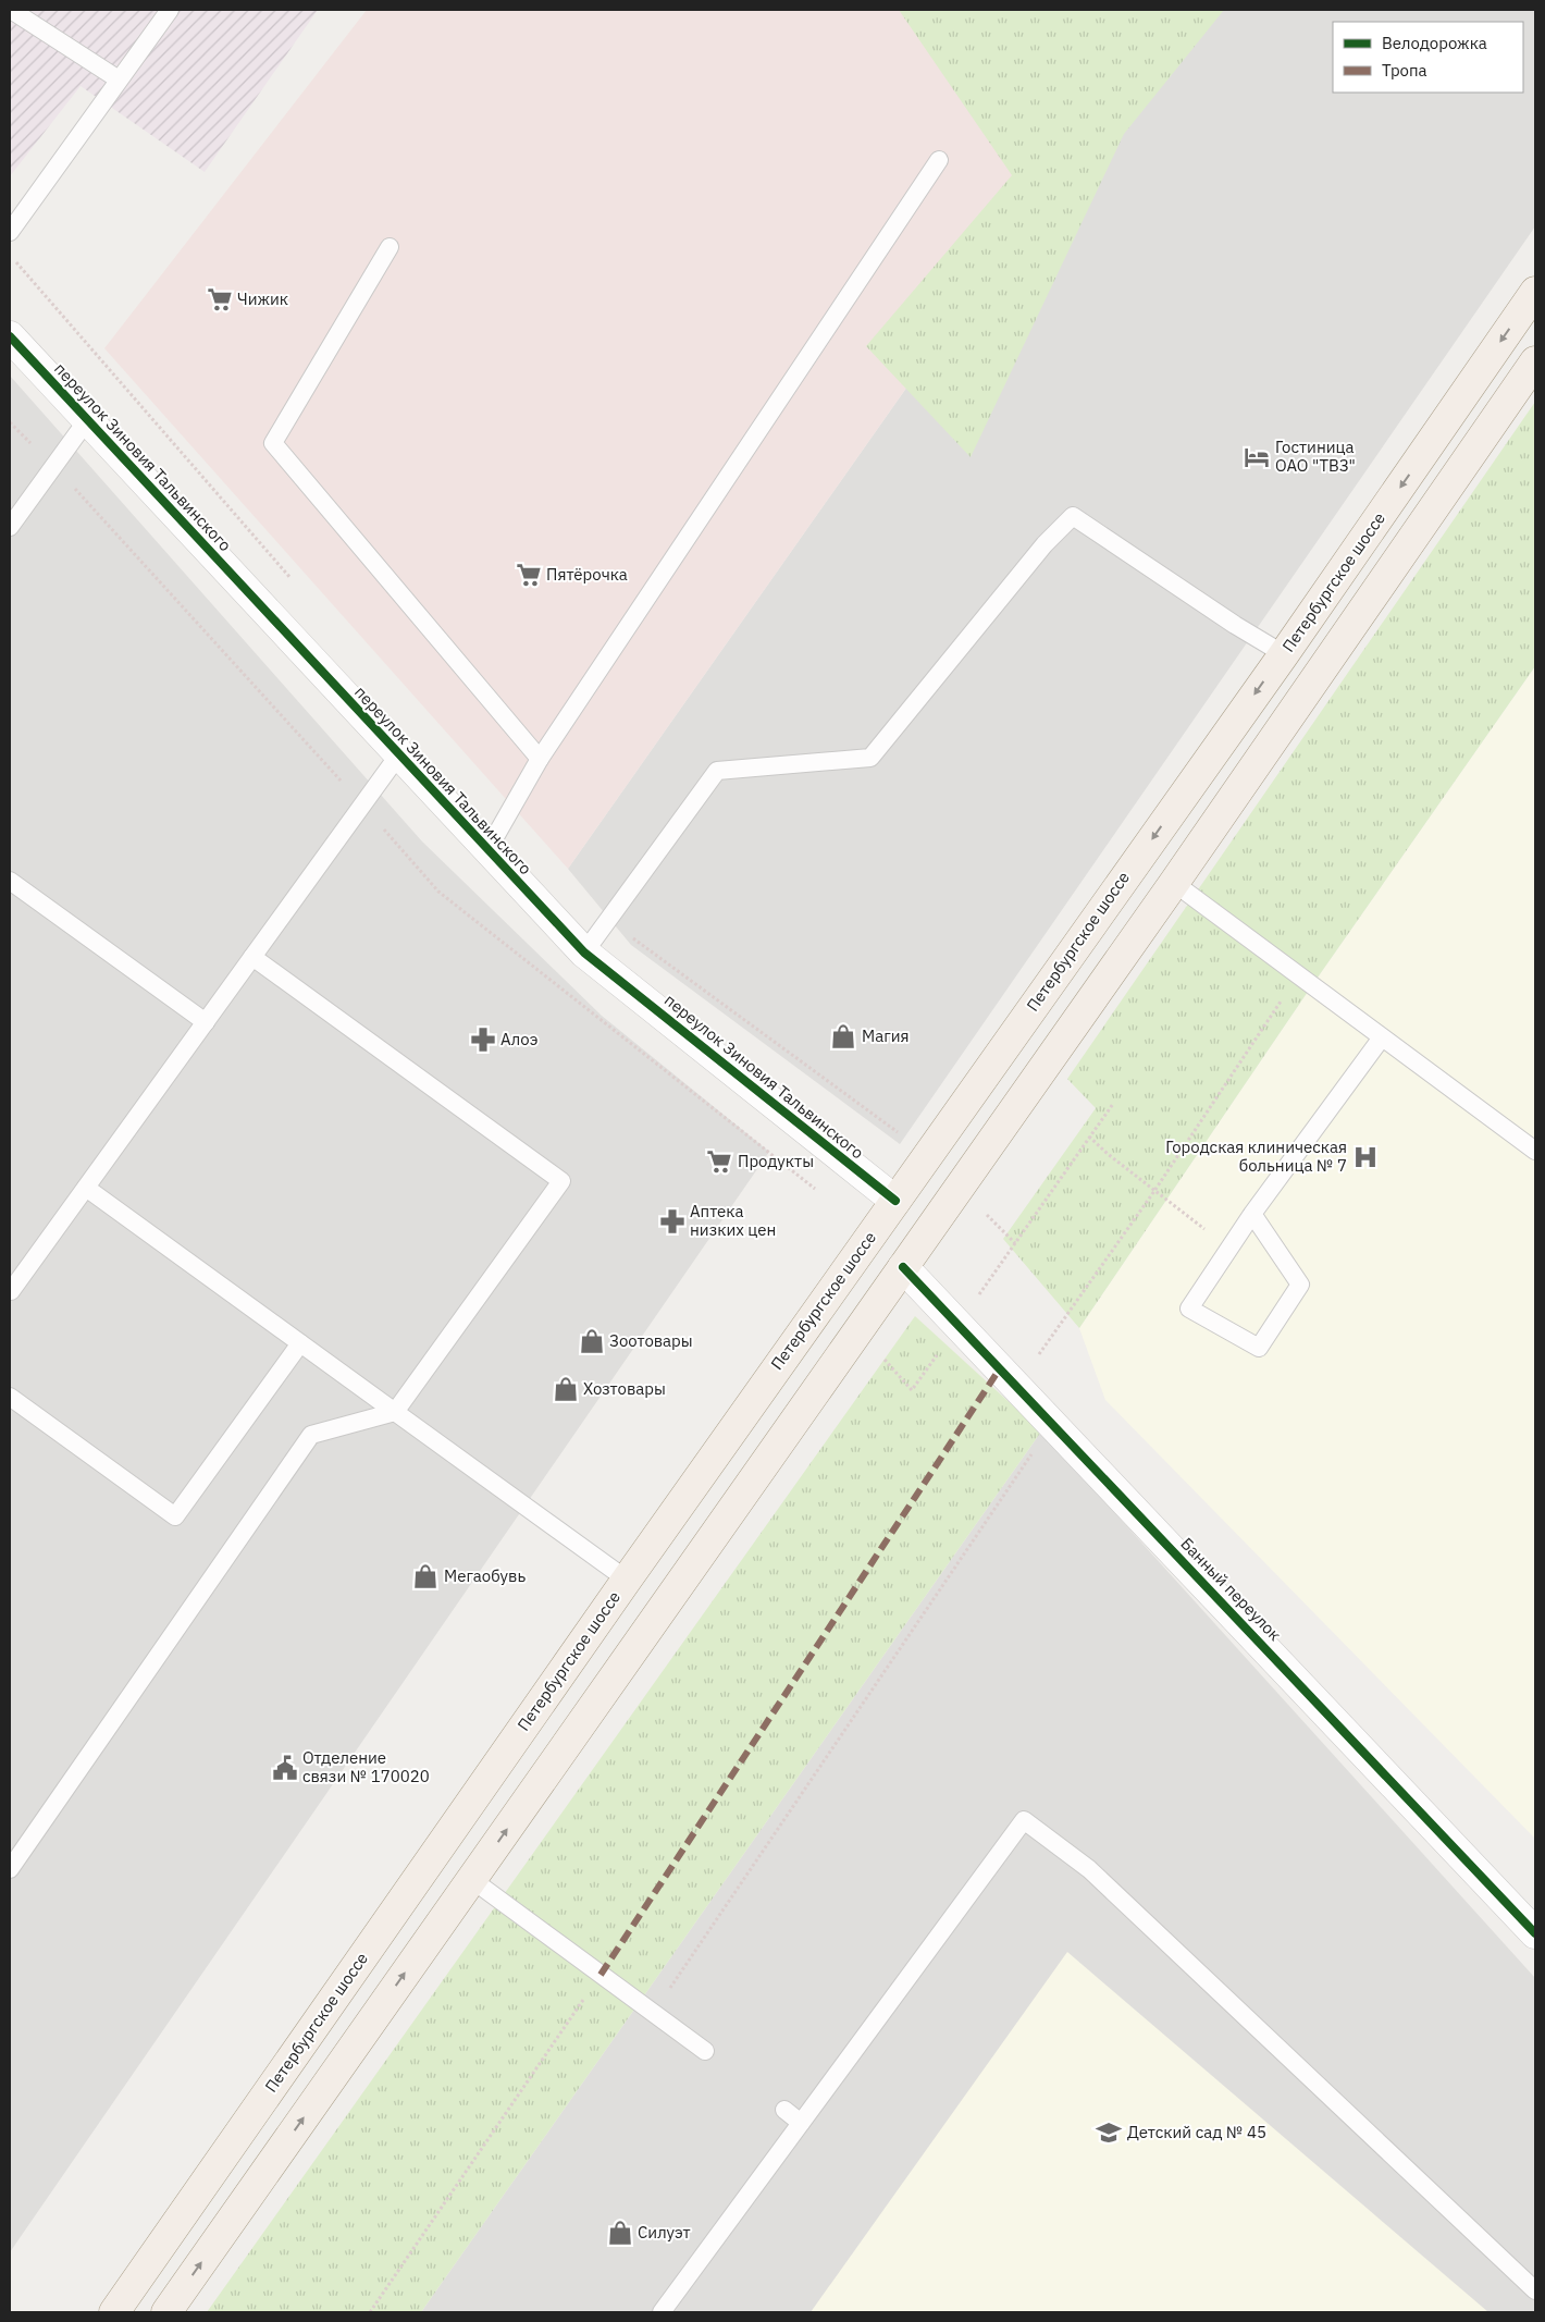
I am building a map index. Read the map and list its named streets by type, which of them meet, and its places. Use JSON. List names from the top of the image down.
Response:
{
  "streets": {
    "main road": ["Петербургское шоссе"],
    "street": ["переулок Зиновия Тальвинского", "Банный переулок"]
  },
  "crossings": [
    ["переулок Зиновия Тальвинского", "Петербургское шоссе"]
  ],
  "places": {
    "supermarket": ["Чижик", "Пятёрочка", "Продукты"],
    "hotel": ["Гостиница ОАО \"ТВЗ\""],
    "shop": [
      "Магия",
      "Зоотовары",
      "Хозтовары",
      "Мегаобувь",
      "Силуэт"
    ],
    "pharmacy": ["Алоэ", "Аптека низких цен"],
    "hospital": ["Городская клиническая больница № 7"],
    "public building": ["Отделение связи № 170020"],
    "school or university": ["Детский сад № 45"]
  },
  "legend": ["Велодорожка", "Тропа"]
}
